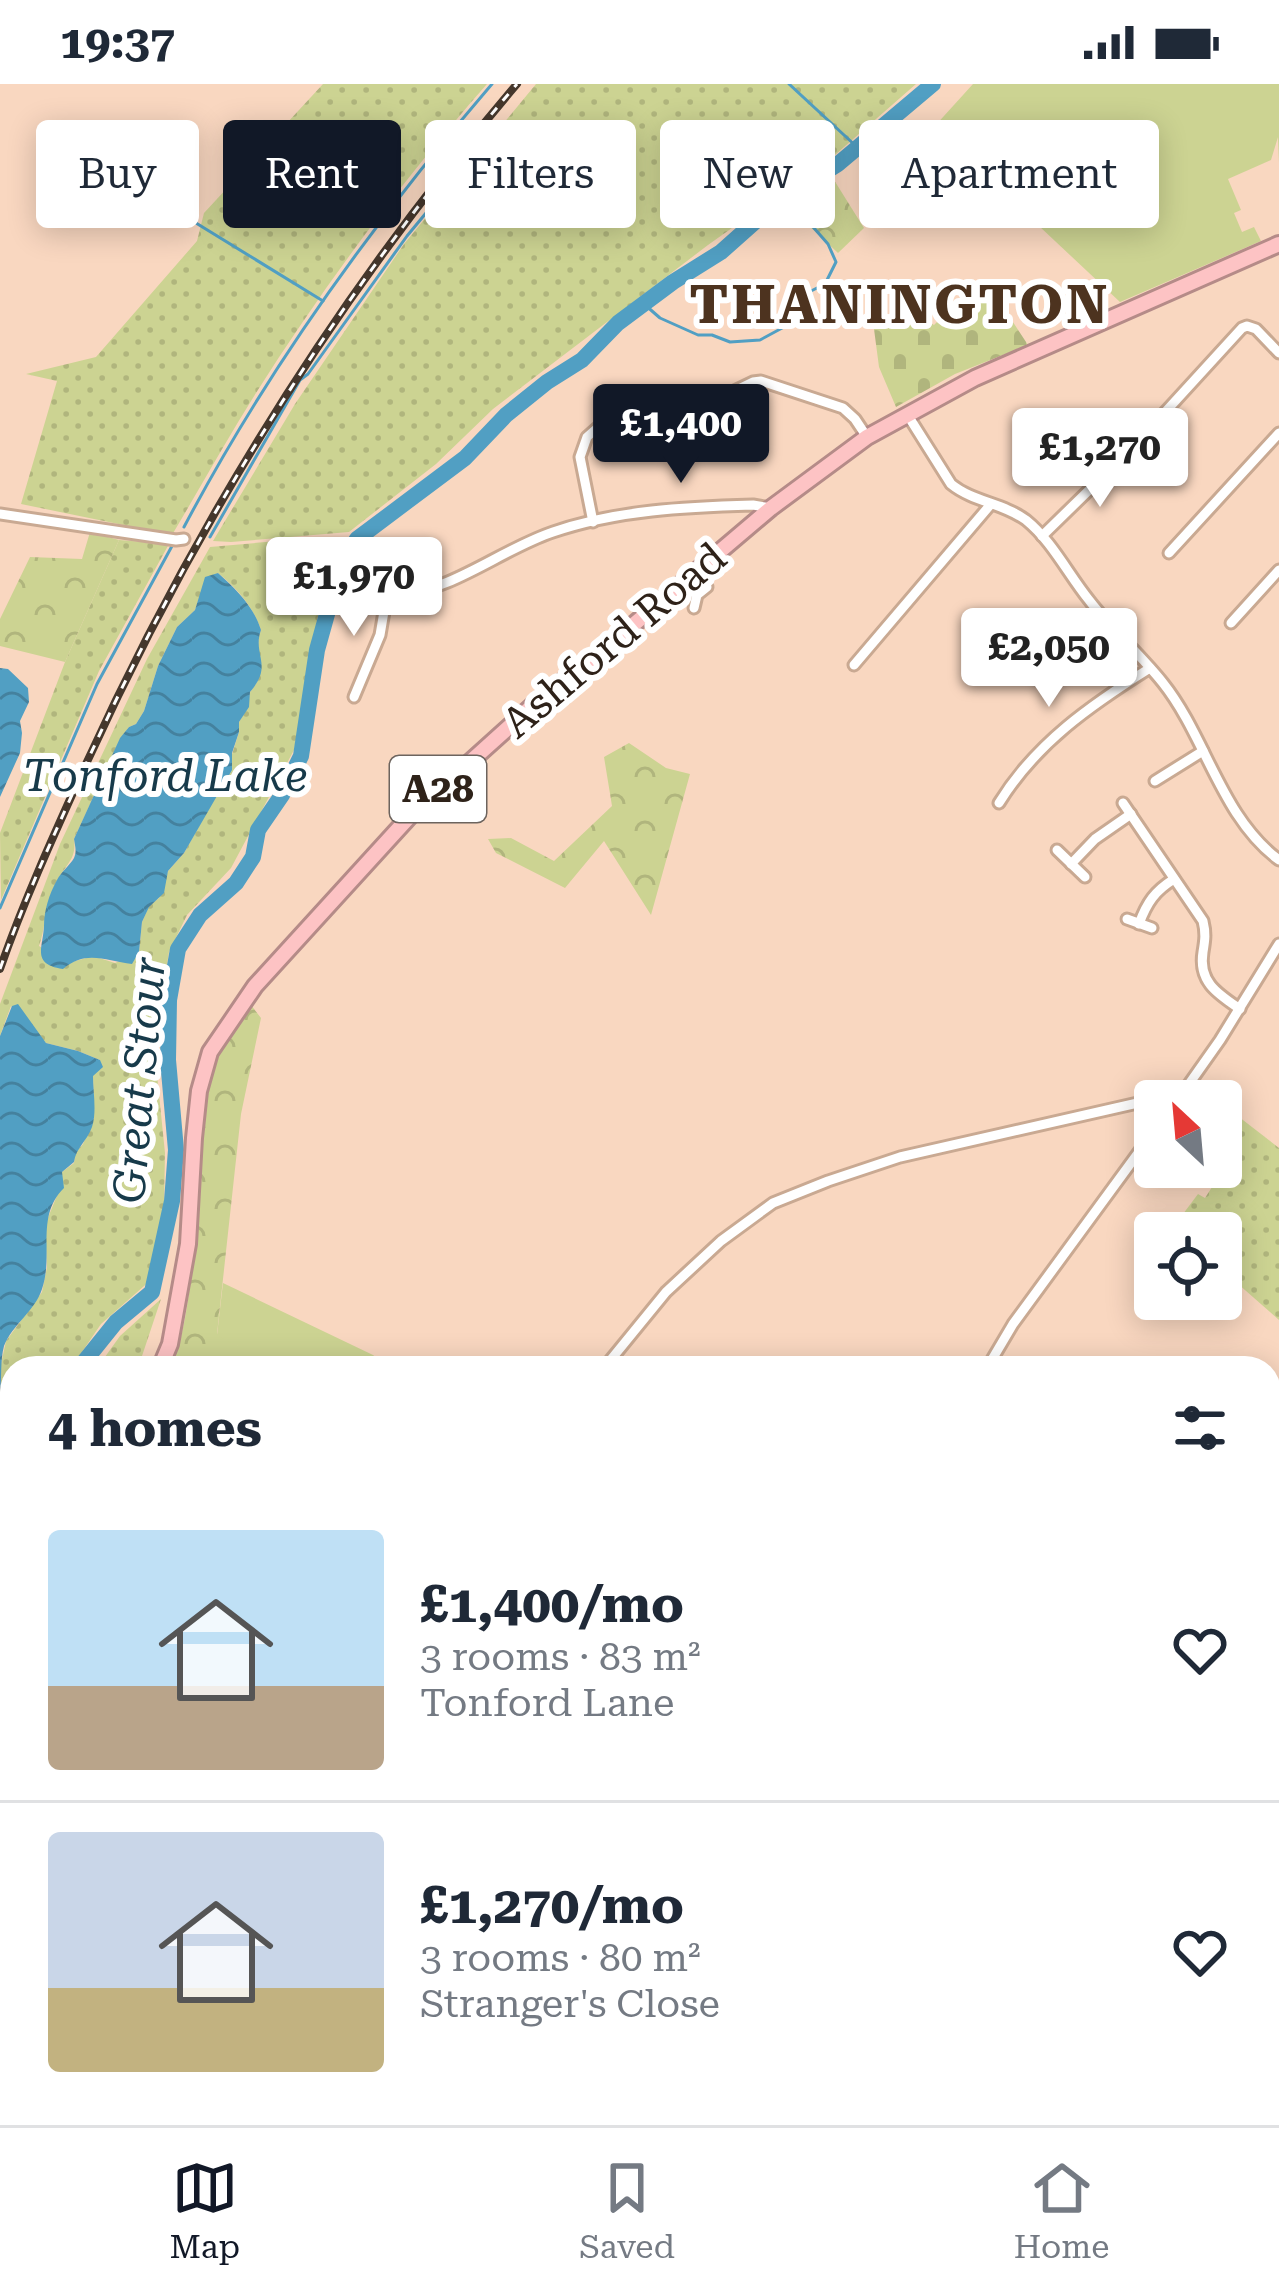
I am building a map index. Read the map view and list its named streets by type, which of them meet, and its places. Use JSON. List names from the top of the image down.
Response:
{
  "streets": {
    "highway": ["Ashford Road", "A28"]
  },
  "crossings": [
    ["Ashford Road", "A28"]
  ],
  "districts": ["THANINGTON"],
  "water": ["Tonford Lake", "Great Stour"],
  "north": "top left",
  "page": {
    "status": "19:37",
    "chip": [
      "Buy",
      "Rent",
      "Filters",
      "New",
      "Apartment"
    ],
    "price": [
      "£1,400",
      "£1,270",
      "£1,970",
      "£2,050"
    ],
    "heading": "4 homes",
    "list": [
      {
        "name": "£1,400/mo",
        "note": "3 rooms · 83 m² · Tonford Lane"
      },
      {
        "name": "£1,270/mo",
        "note": "3 rooms · 80 m² · Stranger's Close"
      }
    ],
    "tabs": ["Map", "Saved", "Home"]
  }
}
